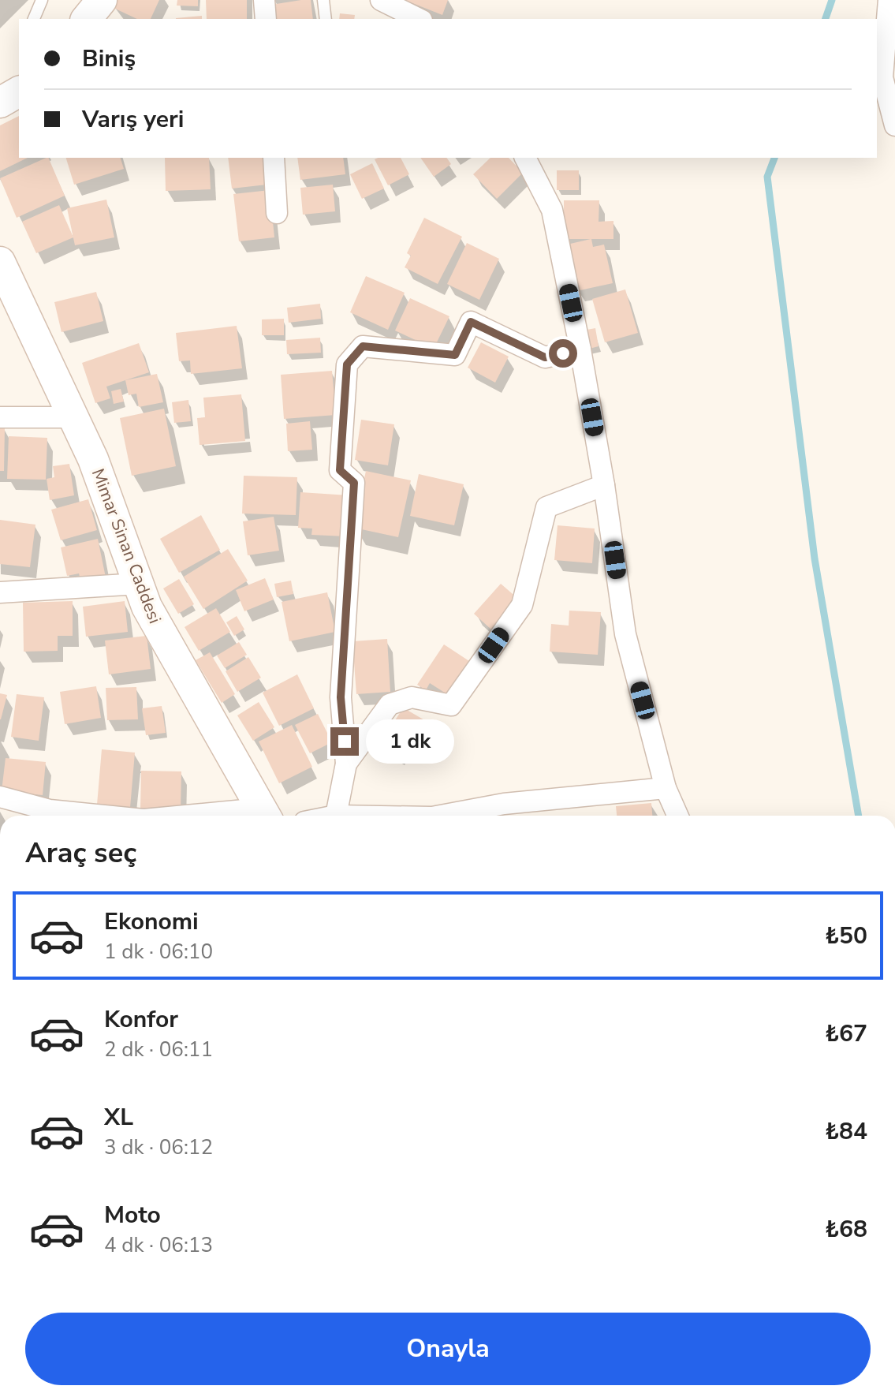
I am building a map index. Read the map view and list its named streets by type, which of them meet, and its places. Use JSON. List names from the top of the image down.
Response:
{
  "streets": {
    "street": ["Mimar Sinan Caddesi"]
  },
  "page": {
    "banner": ["Biniş", "Varış yeri"],
    "bubble": "1 dk",
    "heading": "Araç seç",
    "list": [
      {
        "name": "Ekonomi",
        "note": "1 dk · 06:10",
        "value": "₺50"
      },
      {
        "name": "Konfor",
        "note": "2 dk · 06:11",
        "value": "₺67"
      },
      {
        "name": "XL",
        "note": "3 dk · 06:12",
        "value": "₺84"
      },
      {
        "name": "Moto",
        "note": "4 dk · 06:13",
        "value": "₺68"
      }
    ],
    "buttons": "Onayla"
  }
}
